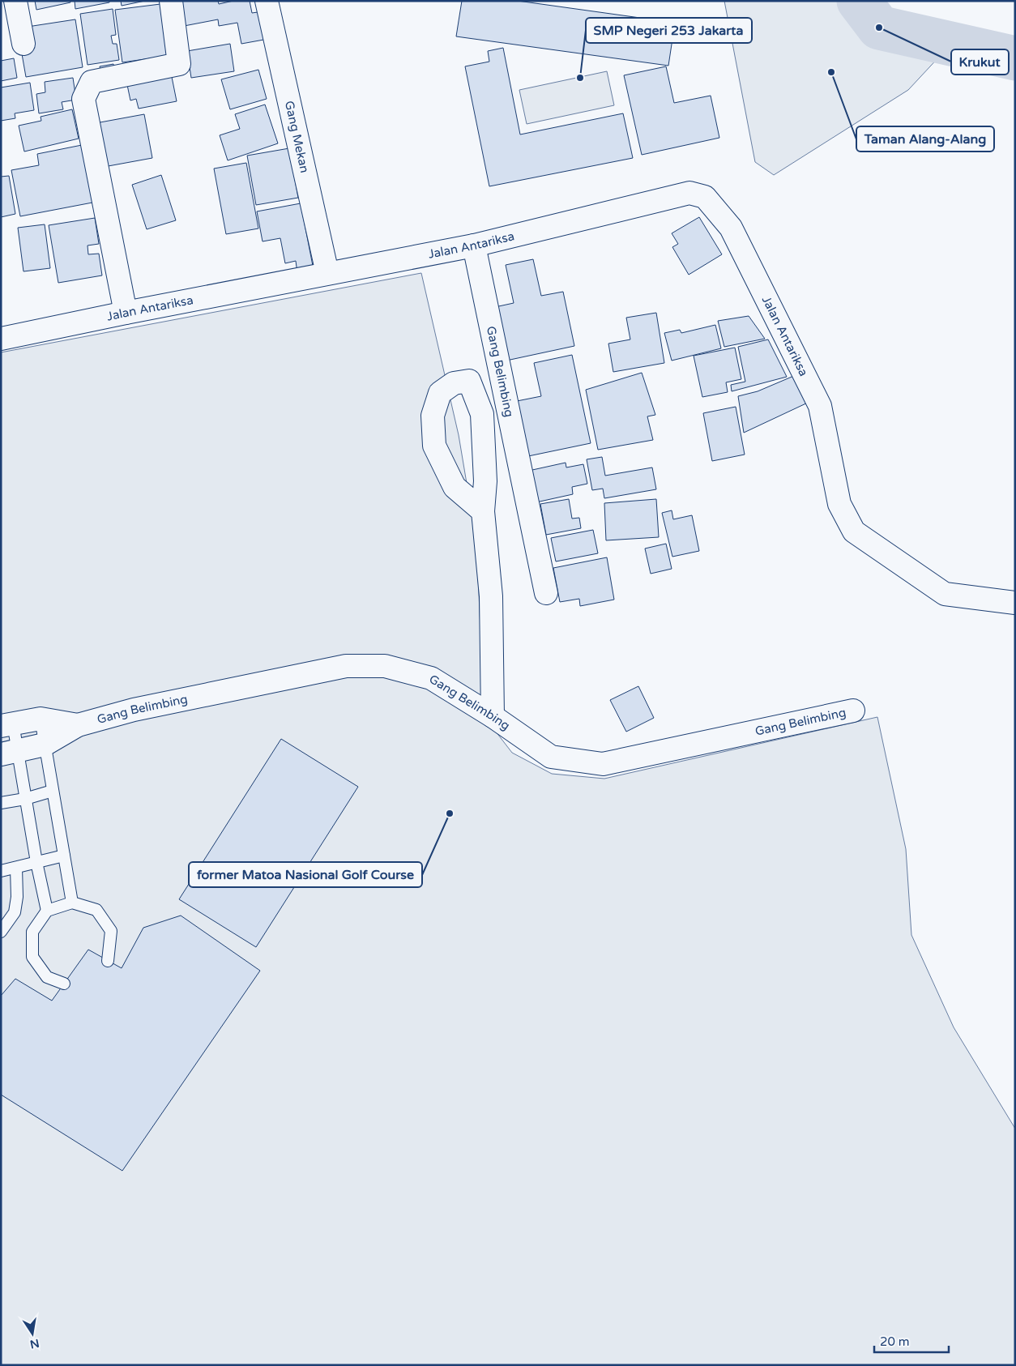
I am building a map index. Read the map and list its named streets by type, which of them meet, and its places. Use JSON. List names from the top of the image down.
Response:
{
  "streets": {
    "street": ["Gang Mekan", "Jalan Antariksa", "Gang Belimbing"]
  },
  "crossings": [
    ["Gang Mekan", "Jalan Antariksa"],
    ["Jalan Antariksa", "Gang Belimbing"]
  ],
  "places": [
    "Krukut",
    "Taman Alang-Alang",
    "SMP Negeri 253 Jakarta",
    "former Matoa Nasional Golf Course"
  ],
  "scale_bar": "20 m",
  "north": "bottom"
}
